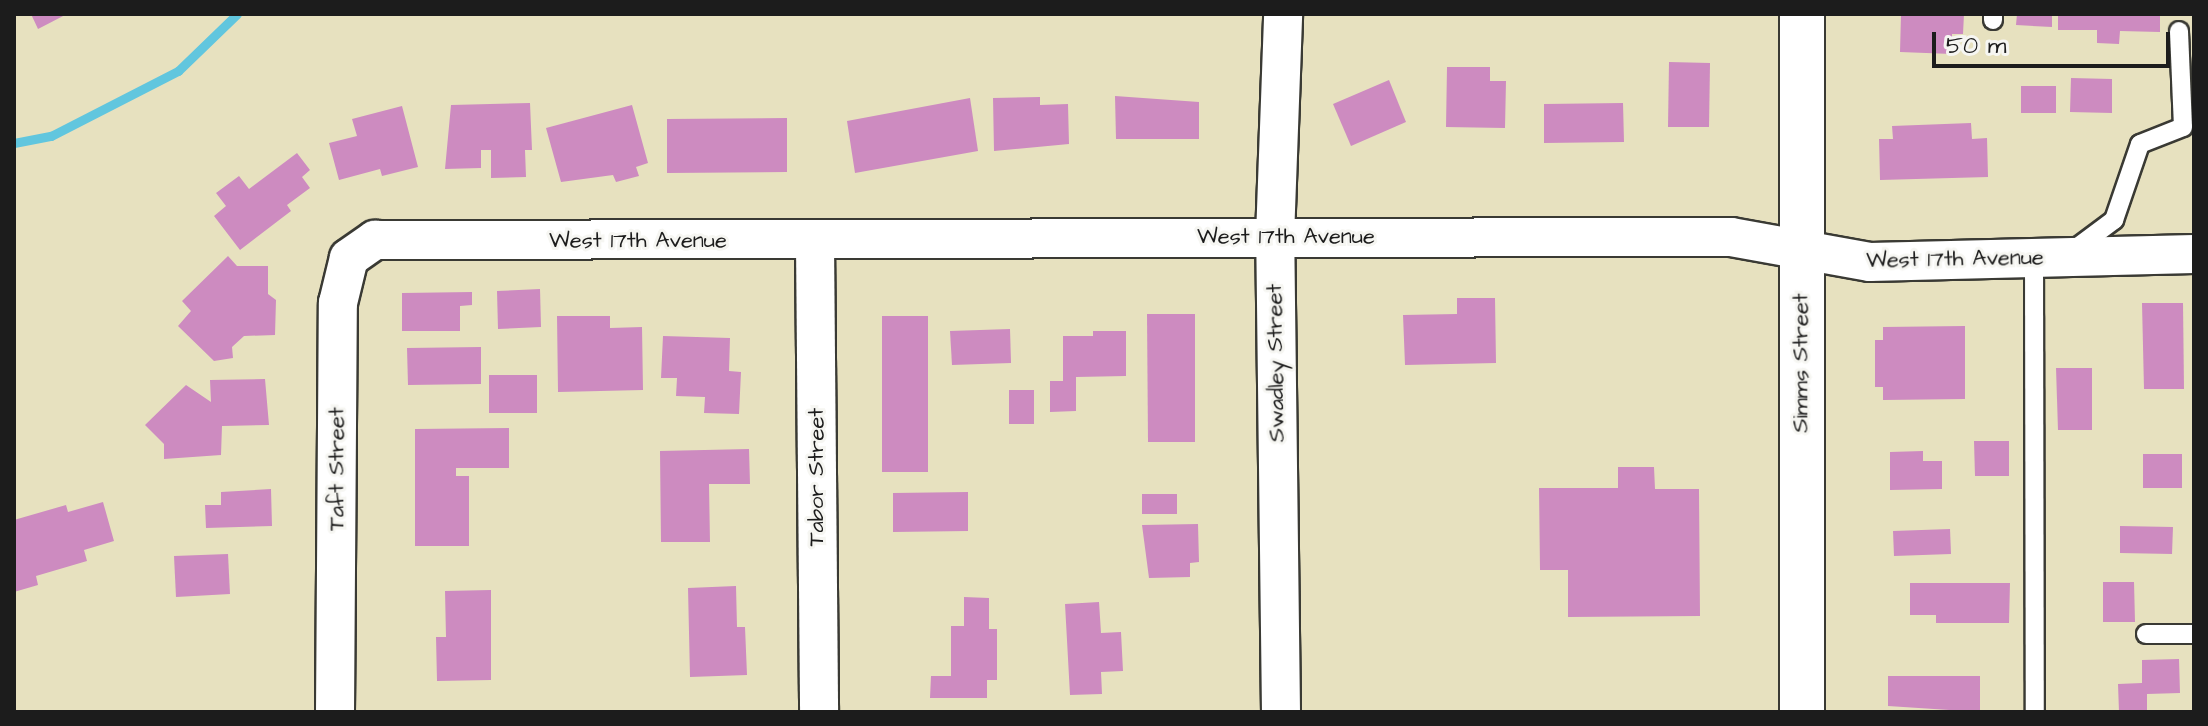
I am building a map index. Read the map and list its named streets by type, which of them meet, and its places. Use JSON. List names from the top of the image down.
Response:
{
  "streets": {
    "street": [
      "West 17th Avenue",
      "Swadley Street",
      "Simms Street",
      "Taft Street",
      "Tabor Street"
    ]
  },
  "crossings": [
    ["West 17th Avenue", "Swadley Street"],
    ["West 17th Avenue", "Simms Street"],
    ["West 17th Avenue", "Taft Street"],
    ["West 17th Avenue", "Tabor Street"]
  ],
  "scale_bar": "50 m"
}
